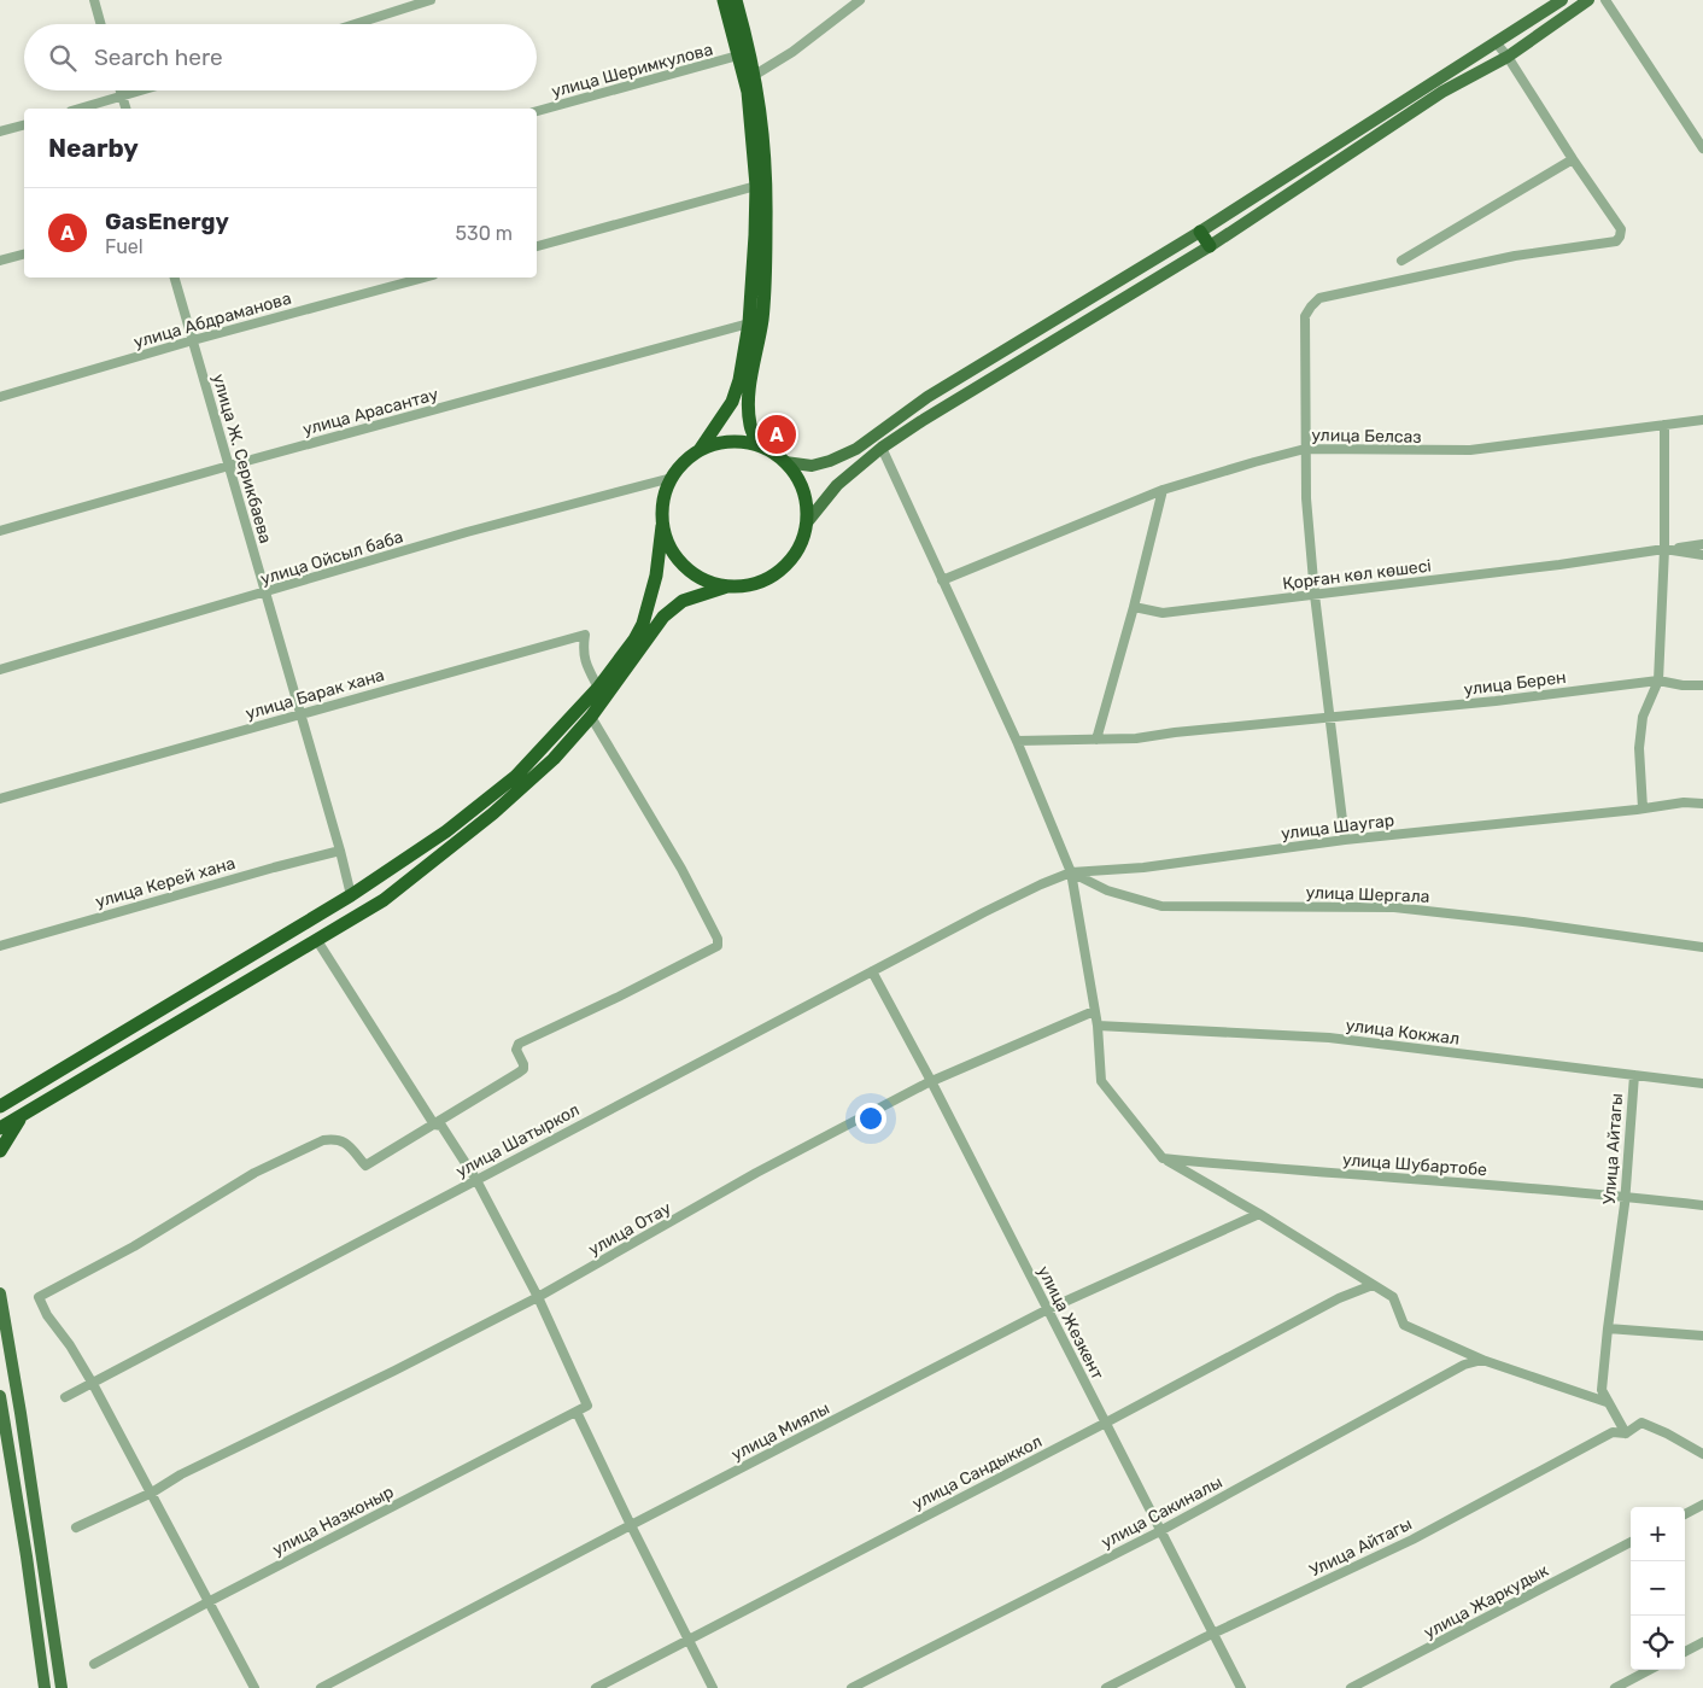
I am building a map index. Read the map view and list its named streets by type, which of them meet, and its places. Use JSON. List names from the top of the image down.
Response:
{
  "streets": {
    "street": [
      "улица Шеримкулова",
      "улица Абдраманова",
      "улица Арасантау",
      "улица Белсаз",
      "улица Ж. Серикбаева",
      "улица Ойсыл баба",
      "Қорған көл көшесі",
      "улица Берен",
      "улица Барак хана",
      "улица Шаугар",
      "улица Керей хана",
      "улица Шергала",
      "улица Кокжал",
      "улица Шатыркол",
      "Улица Айтагы",
      "улица Шубартобе",
      "улица Отау",
      "улица Жезкент",
      "улица Миялы",
      "улица Сандыккол",
      "улица Сакиналы",
      "улица Назконыр",
      "улица Жаркудык"
    ]
  },
  "crossings": [
    ["улица Абдраманова", "улица Ж. Серикбаева"],
    ["улица Арасантау", "улица Ж. Серикбаева"],
    ["улица Ж. Серикбаева", "улица Ойсыл баба"],
    ["улица Ж. Серикбаева", "улица Барак хана"],
    ["улица Ж. Серикбаева", "улица Керей хана"],
    ["улица Шаугар", "улица Шергала"],
    ["улица Шаугар", "улица Шатыркол"],
    ["улица Кокжал", "Улица Айтагы"],
    ["улица Шатыркол", "улица Жезкент"],
    ["Улица Айтагы", "улица Шубартобе"],
    ["Улица Айтагы", "улица Жезкент"],
    ["улица Отау", "улица Жезкент"],
    ["улица Отау", "улица Назконыр"],
    ["улица Жезкент", "улица Миялы"],
    ["улица Жезкент", "улица Сандыккол"],
    ["улица Жезкент", "улица Сакиналы"]
  ],
  "page": {
    "search": "Search here",
    "heading": "Nearby",
    "list": [
      {
        "mark": "A",
        "name": "GasEnergy",
        "note": "Fuel",
        "value": "530 m"
      }
    ],
    "pins": "A",
    "map_buttons": ["+", "−"]
  }
}
